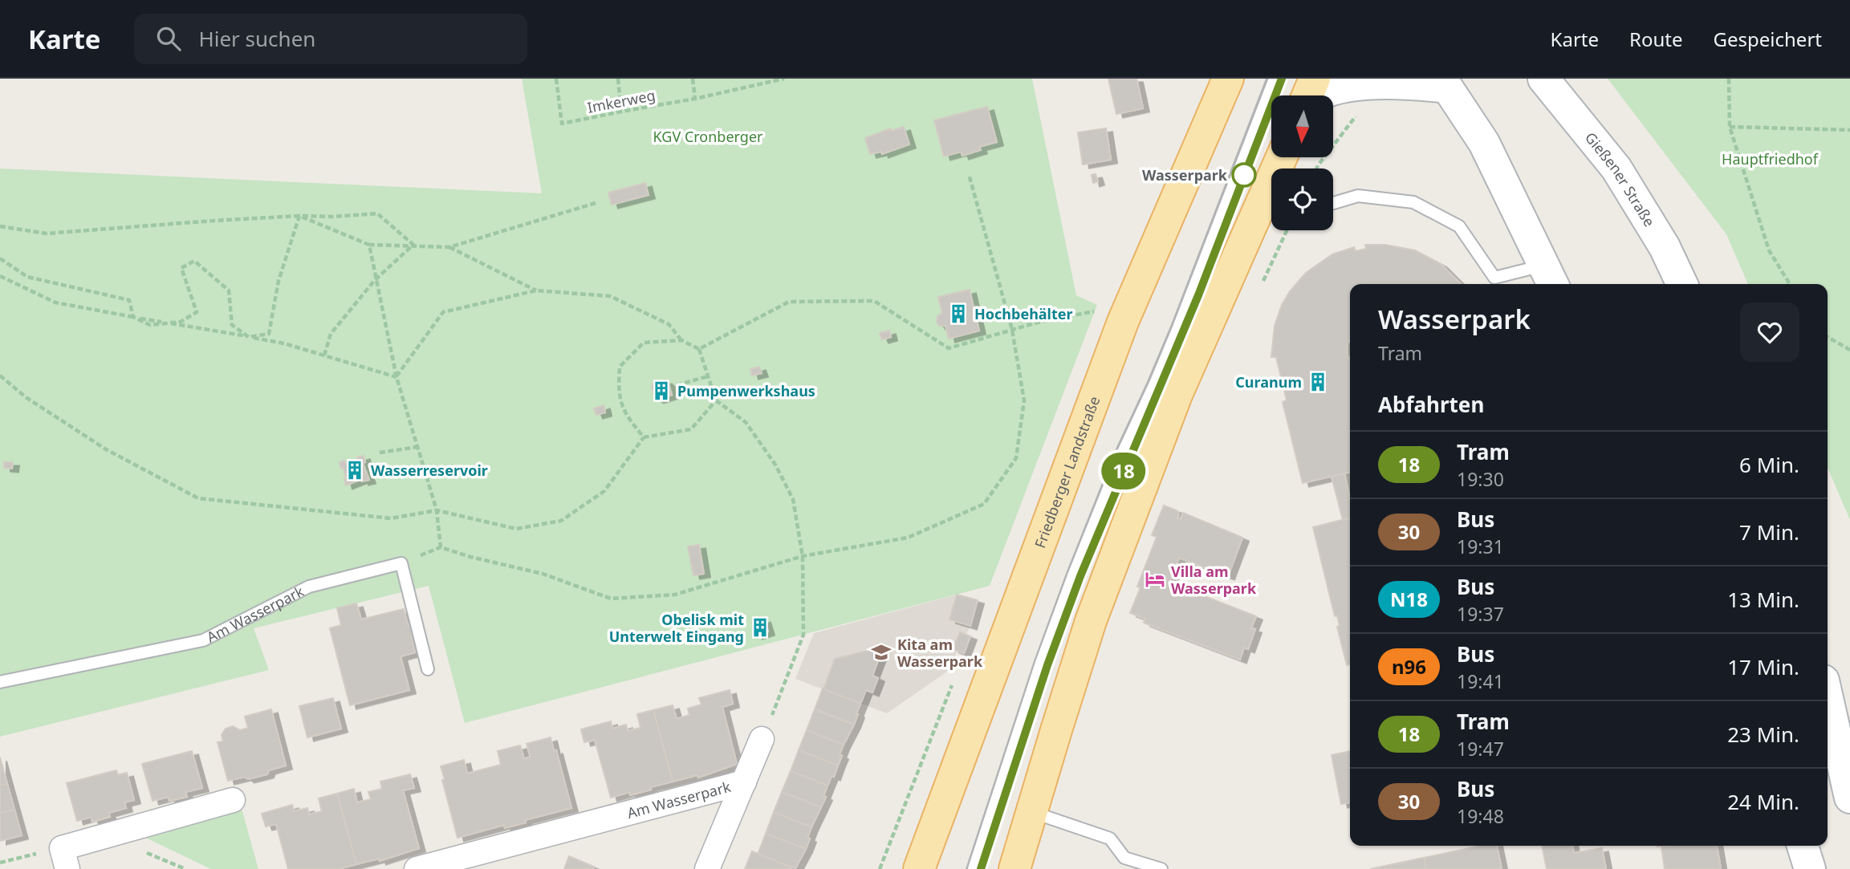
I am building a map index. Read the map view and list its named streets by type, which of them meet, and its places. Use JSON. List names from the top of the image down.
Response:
{
  "streets": {
    "main road": ["Gießener Straße", "Friedberger Landstraße"],
    "street": ["Am Wasserpark"],
    "path": ["Imkerweg"]
  },
  "parks": ["KGV Cronberger", "Hauptfriedhof"],
  "places": {
    "other": ["Wasserpark"],
    "building": [
      "Hochbehälter",
      "Curanum",
      "Pumpenwerkshaus",
      "Wasserreservoir",
      "Obelisk mit Unterwelt Eingang"
    ],
    "hotel": ["Villa am Wasserpark"],
    "school or university": ["Kita am Wasserpark"]
  },
  "lines": ["tram line 18"],
  "north": "bottom",
  "page": {
    "header": "Karte",
    "search": "Hier suchen",
    "nav": ["Karte", "Route", "Gespeichert"],
    "on_map": "18",
    "heading": [
      ["Wasserpark", "Tram"],
      "Abfahrten"
    ],
    "list": [
      {
        "mark": "18",
        "name": "Tram",
        "note": "19:30",
        "value": "6 Min."
      },
      {
        "mark": "30",
        "name": "Bus",
        "note": "19:31",
        "value": "7 Min."
      },
      {
        "mark": "N18",
        "name": "Bus",
        "note": "19:37",
        "value": "13 Min."
      },
      {
        "mark": "n96",
        "name": "Bus",
        "note": "19:41",
        "value": "17 Min."
      },
      {
        "mark": "18",
        "name": "Tram",
        "note": "19:47",
        "value": "23 Min."
      },
      {
        "mark": "30",
        "name": "Bus",
        "note": "19:48",
        "value": "24 Min."
      }
    ]
  }
}
